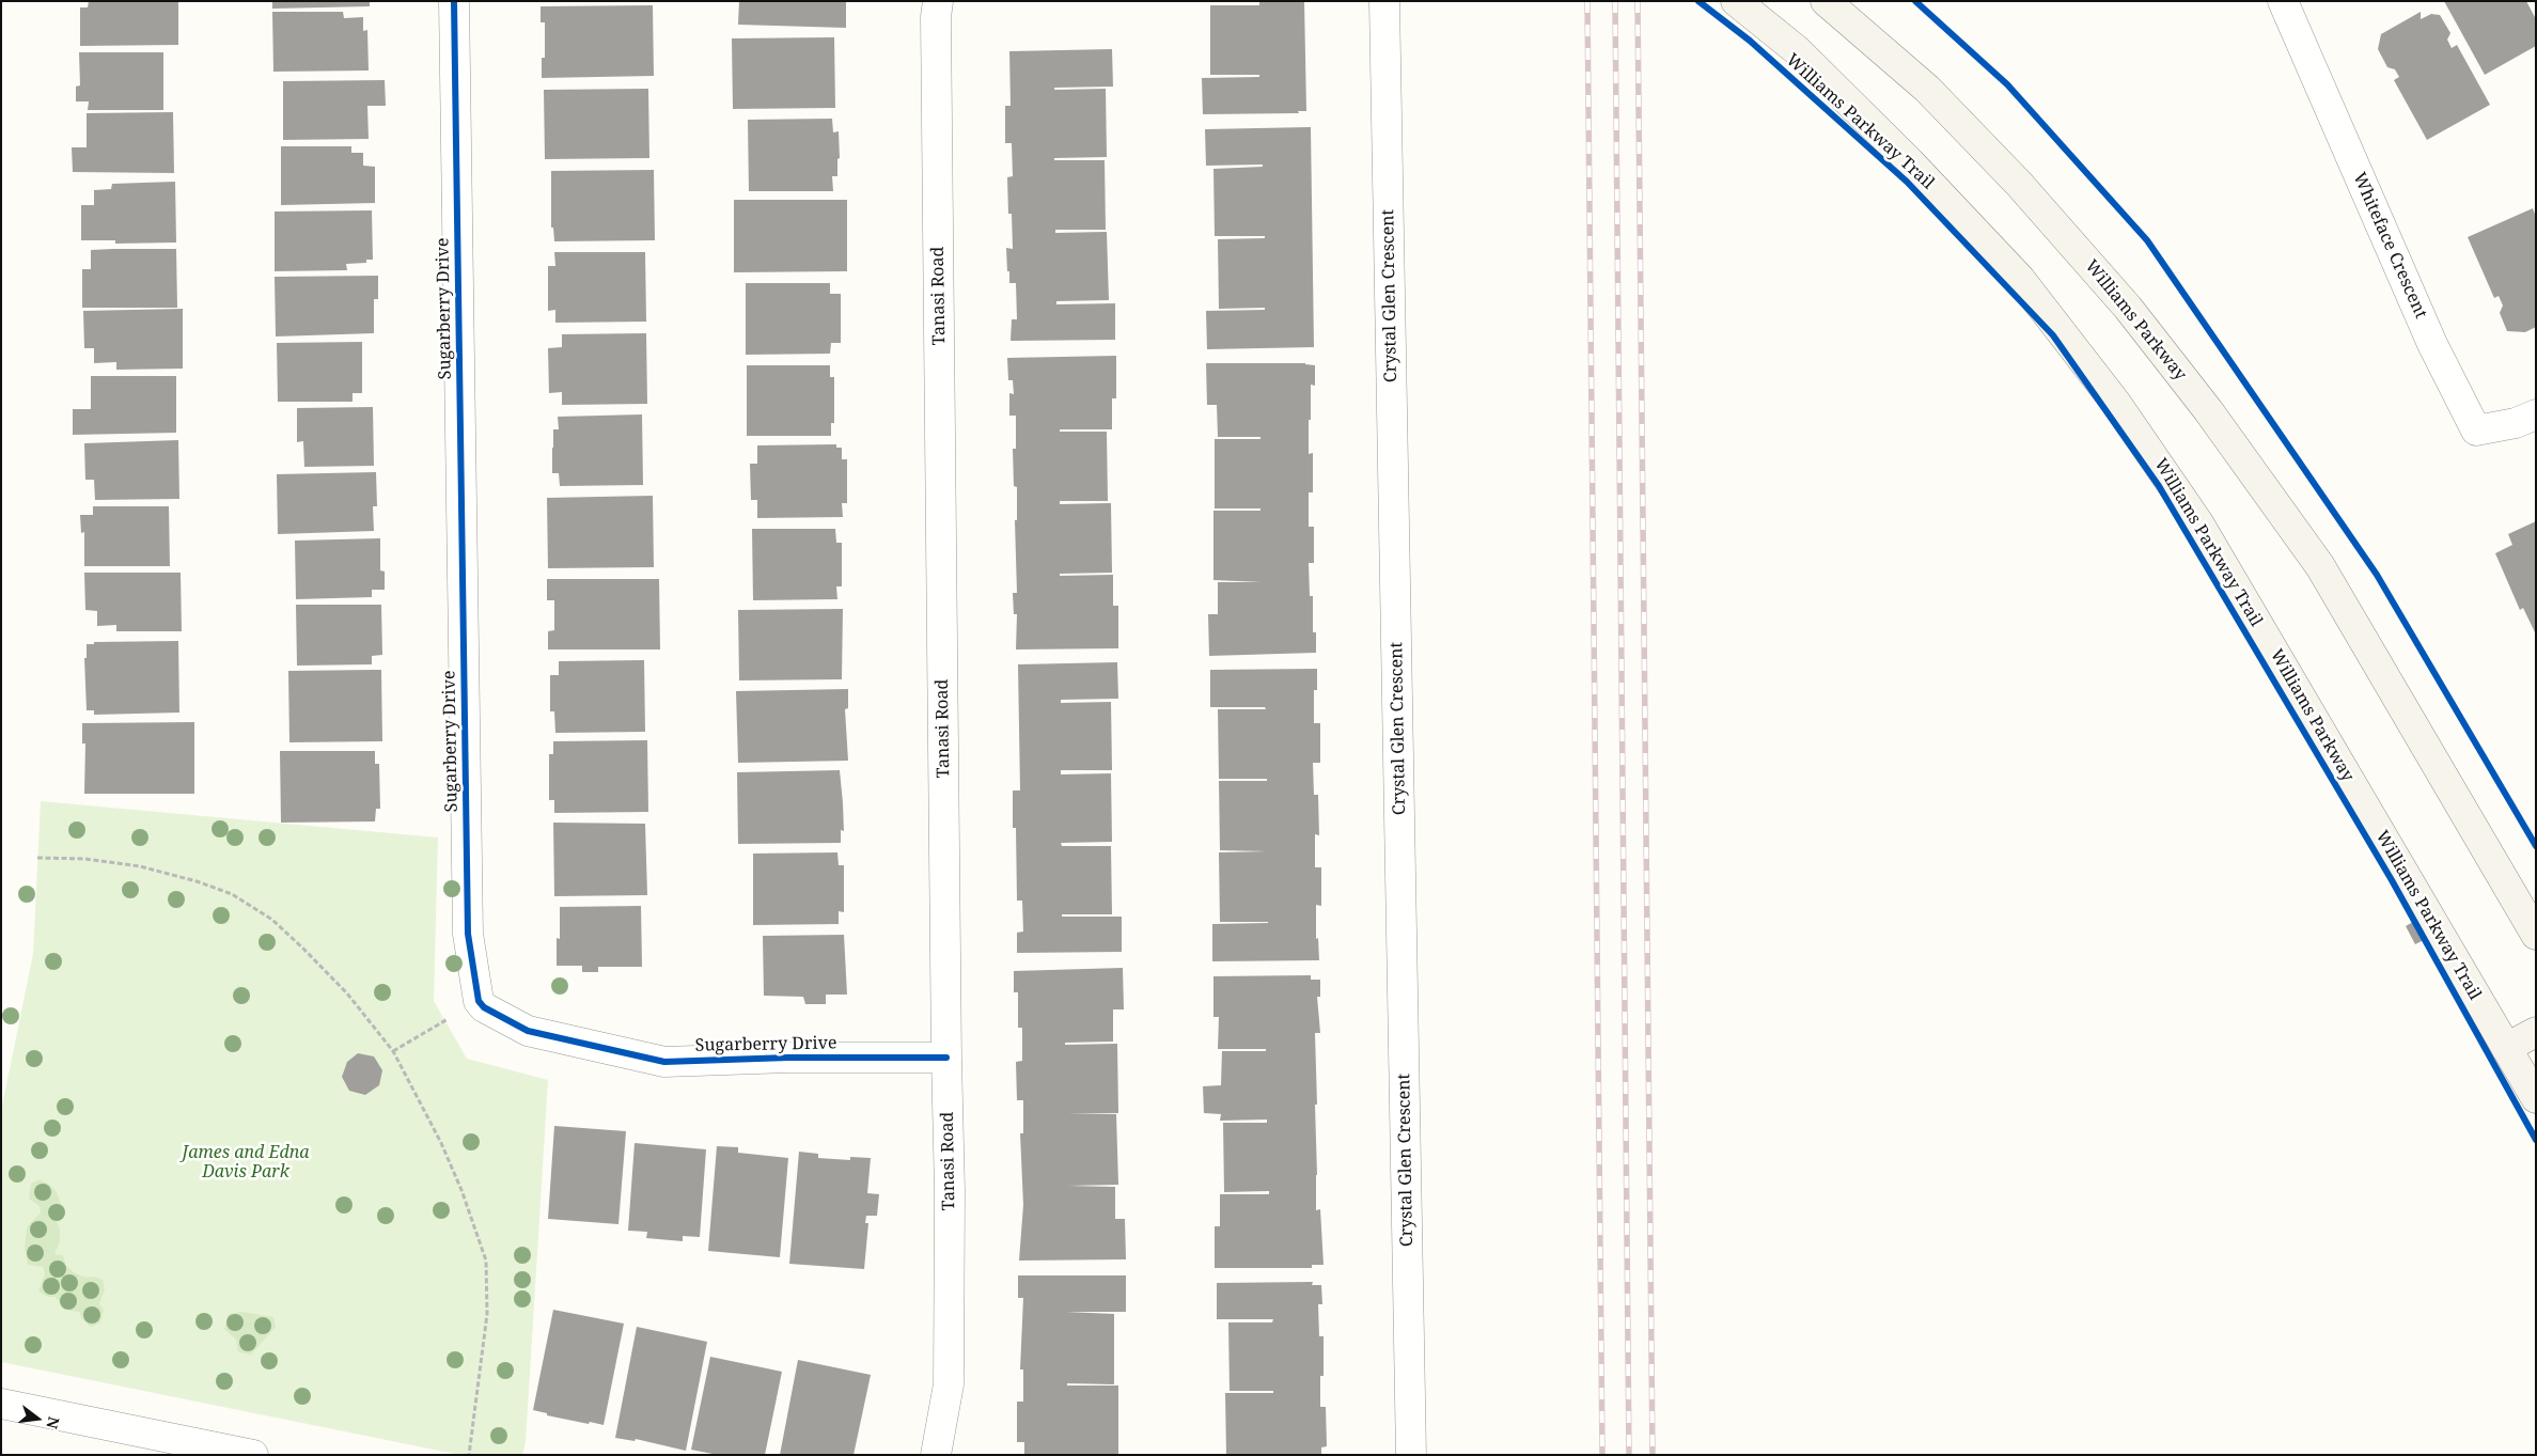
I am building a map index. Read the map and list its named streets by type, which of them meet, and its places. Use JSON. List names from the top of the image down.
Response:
{
  "streets": {
    "main road": ["Williams Parkway"],
    "street": [
      "Whiteface Crescent",
      "Tanasi Road",
      "Crystal Glen Crescent",
      "Sugarberry Drive"
    ],
    "cycle path": ["Williams Parkway Trail"]
  },
  "crossings": [
    ["Tanasi Road", "Sugarberry Drive"]
  ],
  "parks": ["James and Edna Davis Park"],
  "north": "right"
}
